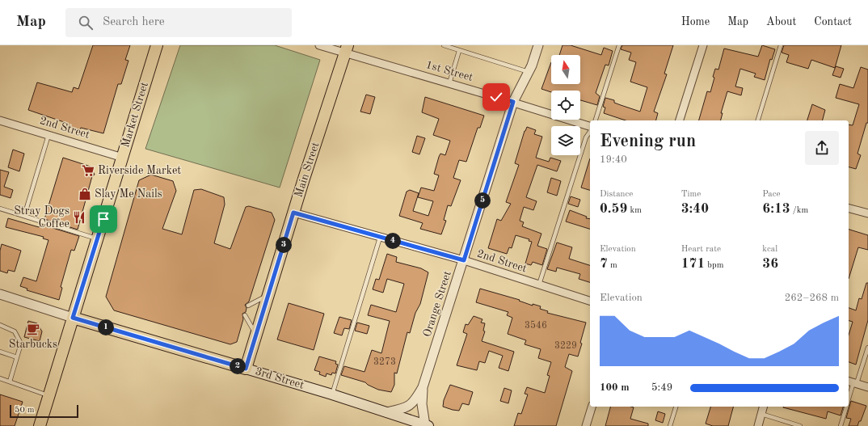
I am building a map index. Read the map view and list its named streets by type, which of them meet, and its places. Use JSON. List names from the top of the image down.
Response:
{
  "streets": {
    "main road": ["Market Street", "Main Street", "3rd Street"],
    "street": ["1st Street", "2nd Street", "Orange Street"]
  },
  "crossings": [
    ["1st Street", "Main Street"],
    ["1st Street", "Orange Street"],
    ["Market Street", "2nd Street"],
    ["Market Street", "3rd Street"],
    ["2nd Street", "Main Street"],
    ["2nd Street", "Orange Street"],
    ["Main Street", "3rd Street"],
    ["Orange Street", "3rd Street"]
  ],
  "places": {
    "supermarket": ["Riverside Market"],
    "shop": ["Slay Me Nails"],
    "restaurant": ["Stray Dogs Coffee"],
    "cafe": ["Starbucks"]
  },
  "house_numbers": ["3546", "3229", "3273"],
  "scale_bar": "50 m",
  "north": "top",
  "page": {
    "header": "Map",
    "search": "Search here",
    "nav": [
      "Home",
      "Map",
      "About",
      "Contact"
    ],
    "heading": ["Evening run", "19:40"],
    "stats": [
      ["Distance", "0.59 km"],
      ["Time", "3:40"],
      ["Pace", "6:13 /km"],
      ["Elevation", "7 m"],
      ["Heart rate", "171 bpm"],
      ["kcal", "36"]
    ],
    "pins": [
      "5",
      "4",
      "3",
      "1",
      "2"
    ],
    "chart": ["Elevation", "262–268 m"],
    "list": [
      {
        "name": "100 m",
        "note": "5:49"
      }
    ],
    "scale": "50 m"
  }
}
